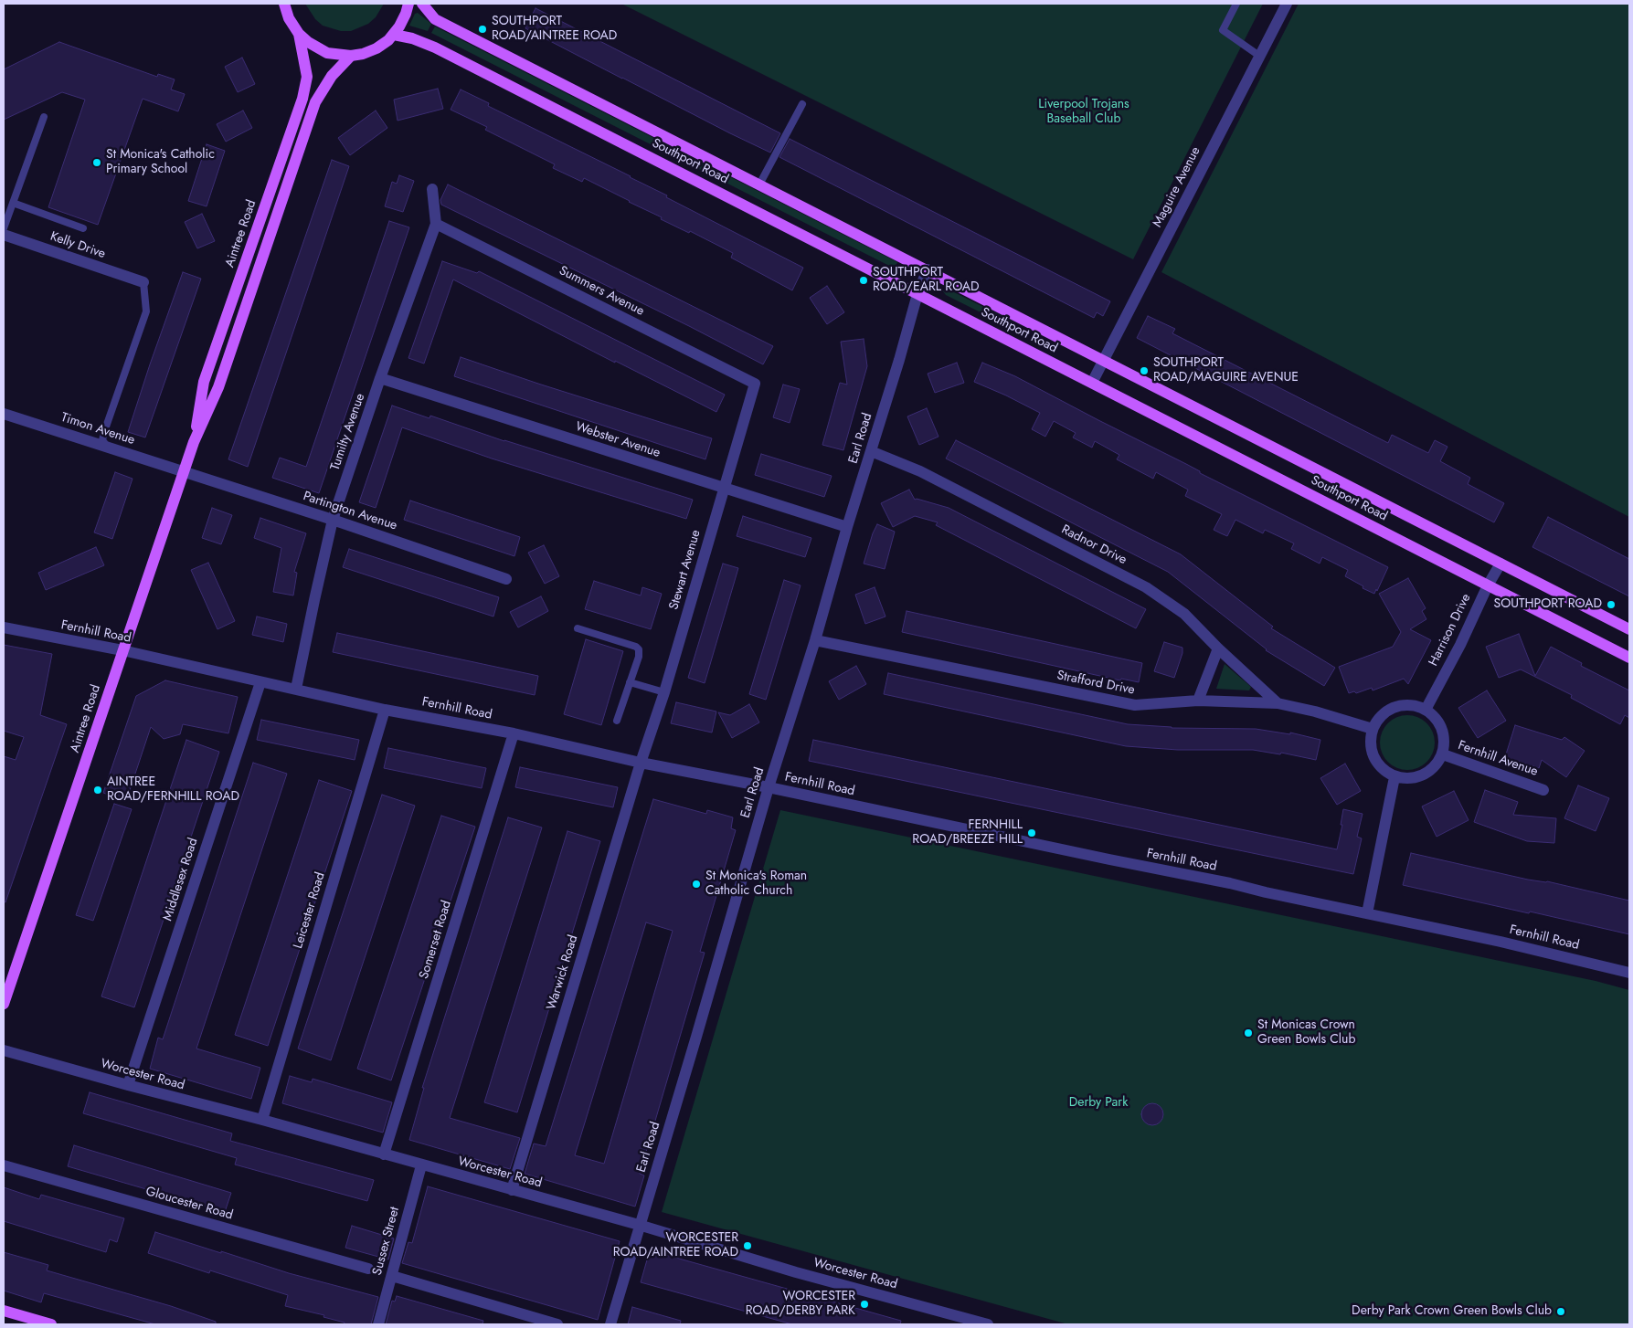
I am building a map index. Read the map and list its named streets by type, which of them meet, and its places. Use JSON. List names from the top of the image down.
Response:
{
  "streets": {
    "main road": ["Southport Road", "Aintree Road"],
    "street": [
      "Maguire Avenue",
      "Kelly Drive",
      "Summers Avenue",
      "Timon Avenue",
      "Tumilty Avenue",
      "Earl Road",
      "Webster Avenue",
      "Partington Avenue",
      "Radnor Drive",
      "Stewart Avenue",
      "Harrison Drive",
      "Fernhill Road",
      "Strafford Drive",
      "Fernhill Avenue",
      "Middlesex Road",
      "Leicester Road",
      "Somerset Road",
      "Warwick Road",
      "Worcester Road",
      "Gloucester Road",
      "Sussex Street"
    ]
  },
  "crossings": [
    ["Southport Road", "Maguire Avenue"],
    ["Southport Road", "Earl Road"],
    ["Southport Road", "Harrison Drive"],
    ["Aintree Road", "Timon Avenue"],
    ["Aintree Road", "Partington Avenue"],
    ["Aintree Road", "Fernhill Road"],
    ["Summers Avenue", "Tumilty Avenue"],
    ["Summers Avenue", "Stewart Avenue"],
    ["Timon Avenue", "Partington Avenue"],
    ["Tumilty Avenue", "Webster Avenue"],
    ["Tumilty Avenue", "Partington Avenue"],
    ["Tumilty Avenue", "Fernhill Road"],
    ["Earl Road", "Webster Avenue"],
    ["Earl Road", "Radnor Drive"],
    ["Earl Road", "Fernhill Road"],
    ["Earl Road", "Strafford Drive"],
    ["Earl Road", "Worcester Road"],
    ["Webster Avenue", "Stewart Avenue"],
    ["Radnor Drive", "Strafford Drive"],
    ["Stewart Avenue", "Fernhill Road"],
    ["Stewart Avenue", "Warwick Road"],
    ["Harrison Drive", "Strafford Drive"],
    ["Harrison Drive", "Fernhill Avenue"],
    ["Fernhill Road", "Middlesex Road"],
    ["Fernhill Road", "Leicester Road"],
    ["Fernhill Road", "Somerset Road"],
    ["Fernhill Road", "Warwick Road"],
    ["Strafford Drive", "Fernhill Avenue"],
    ["Middlesex Road", "Worcester Road"],
    ["Leicester Road", "Worcester Road"],
    ["Somerset Road", "Worcester Road"],
    ["Warwick Road", "Worcester Road"],
    ["Worcester Road", "Sussex Street"]
  ],
  "parks": ["Liverpool Trojans Baseball Club", "Derby Park"],
  "places": [
    "SOUTHPORT ROAD/AINTREE ROAD",
    "St Monica's Catholic Primary School",
    "SOUTHPORT ROAD/EARL ROAD",
    "SOUTHPORT ROAD/MAGUIRE AVENUE",
    "SOUTHPORT ROAD",
    "AINTREE ROAD/FERNHILL ROAD",
    "FERNHILL ROAD/BREEZE HILL",
    "St Monica's Roman Catholic Church",
    "St Monicas Crown Green Bowls Club",
    "WORCESTER ROAD/AINTREE ROAD",
    "WORCESTER ROAD/DERBY PARK",
    "Derby Park Crown Green Bowls Club"
  ]
}
